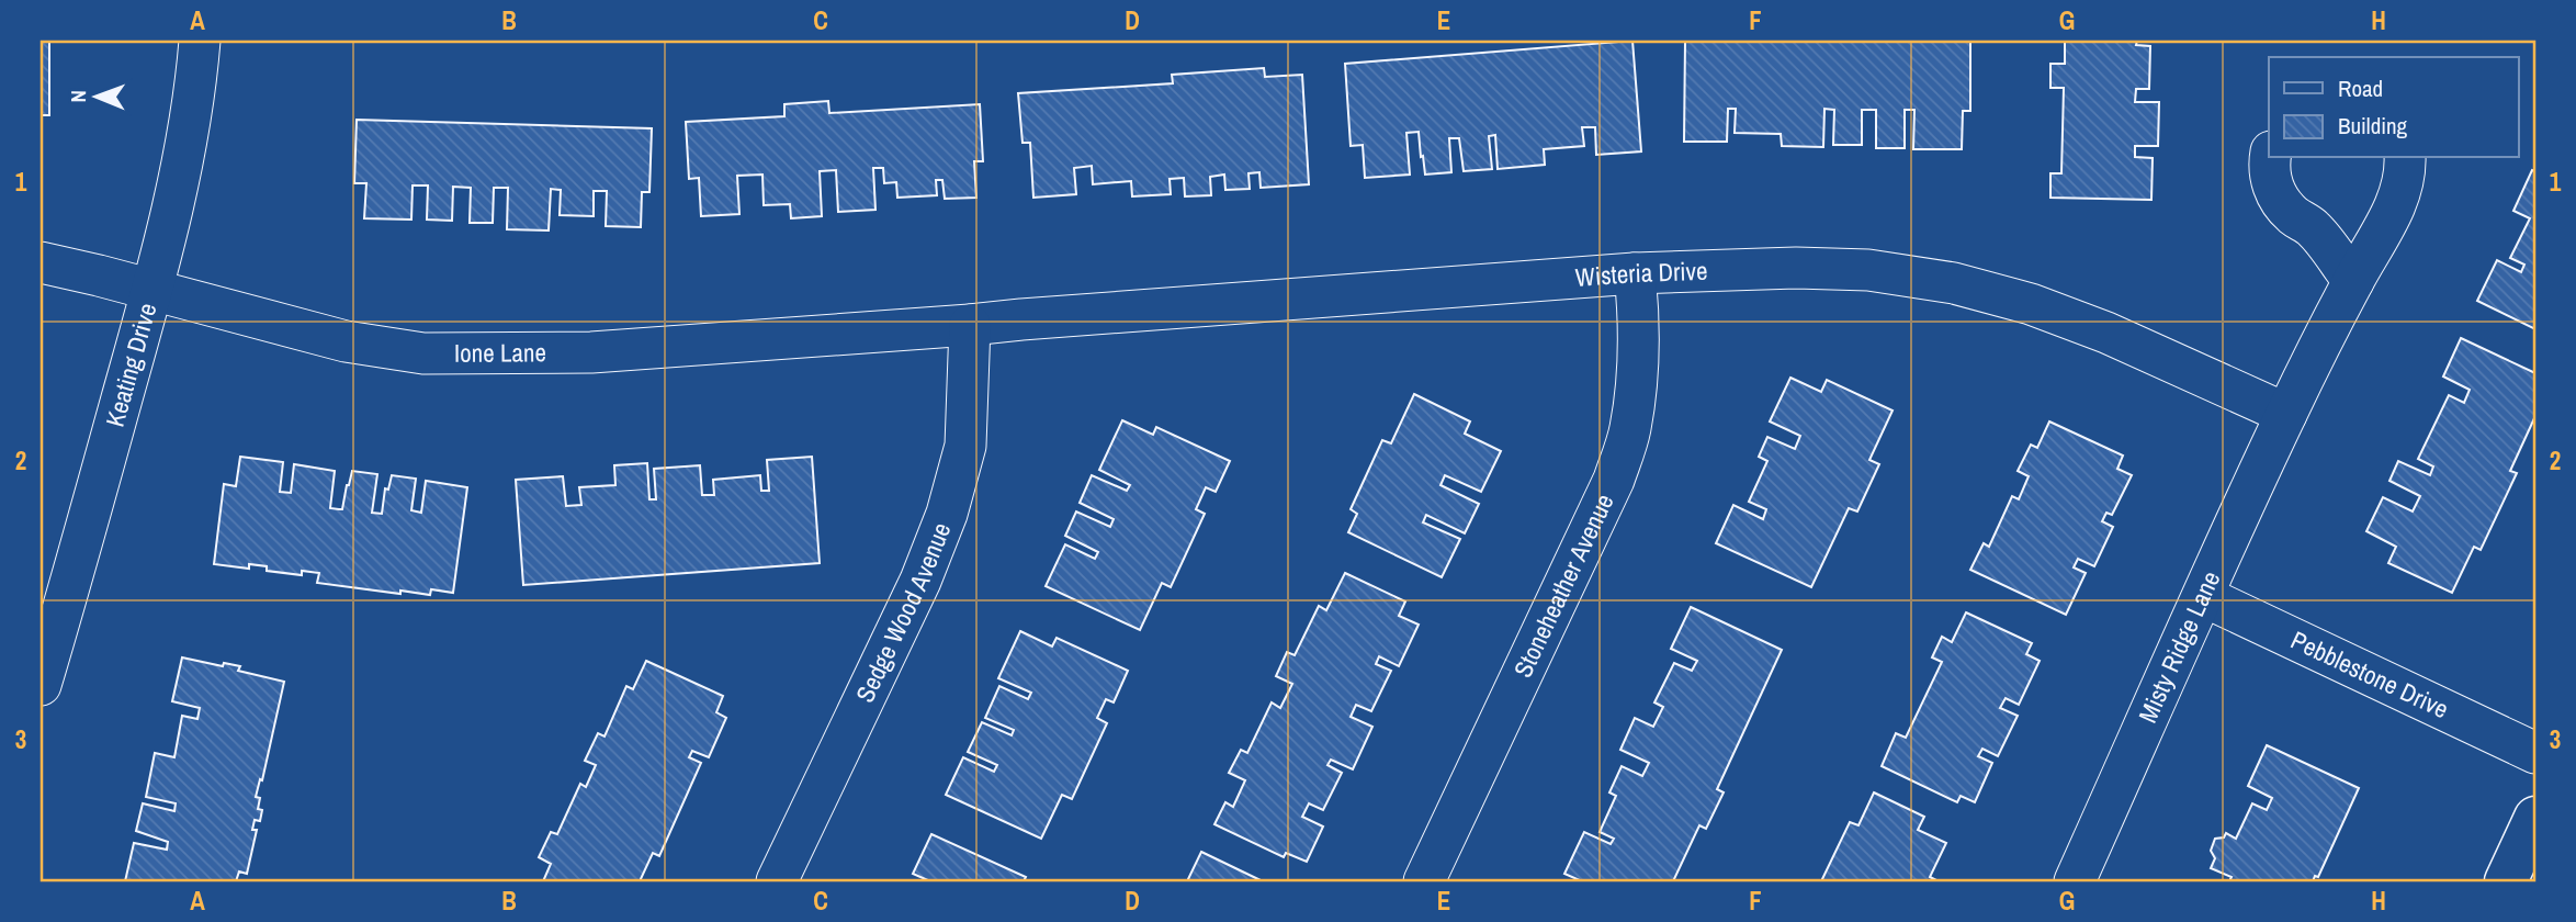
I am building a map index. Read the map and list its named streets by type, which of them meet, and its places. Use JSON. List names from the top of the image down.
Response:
{
  "streets": {
    "street": [
      "Wisteria Drive",
      "Ione Lane",
      "Keating Drive",
      "Stoneheather Avenue",
      "Sedge Wood Avenue",
      "Misty Ridge Lane",
      "Pebblestone Drive"
    ]
  },
  "crossings": [
    ["Wisteria Drive", "Ione Lane"],
    ["Wisteria Drive", "Stoneheather Avenue"],
    ["Wisteria Drive", "Sedge Wood Avenue"],
    ["Wisteria Drive", "Misty Ridge Lane"],
    ["Ione Lane", "Keating Drive"],
    ["Ione Lane", "Sedge Wood Avenue"],
    ["Misty Ridge Lane", "Pebblestone Drive"]
  ],
  "legend": ["Road", "Building"],
  "north": "left",
  "grid": {
    "columns": [
      "A",
      "B",
      "C",
      "D",
      "E",
      "F",
      "G",
      "H"
    ],
    "rows": ["1", "2", "3"]
  }
}
